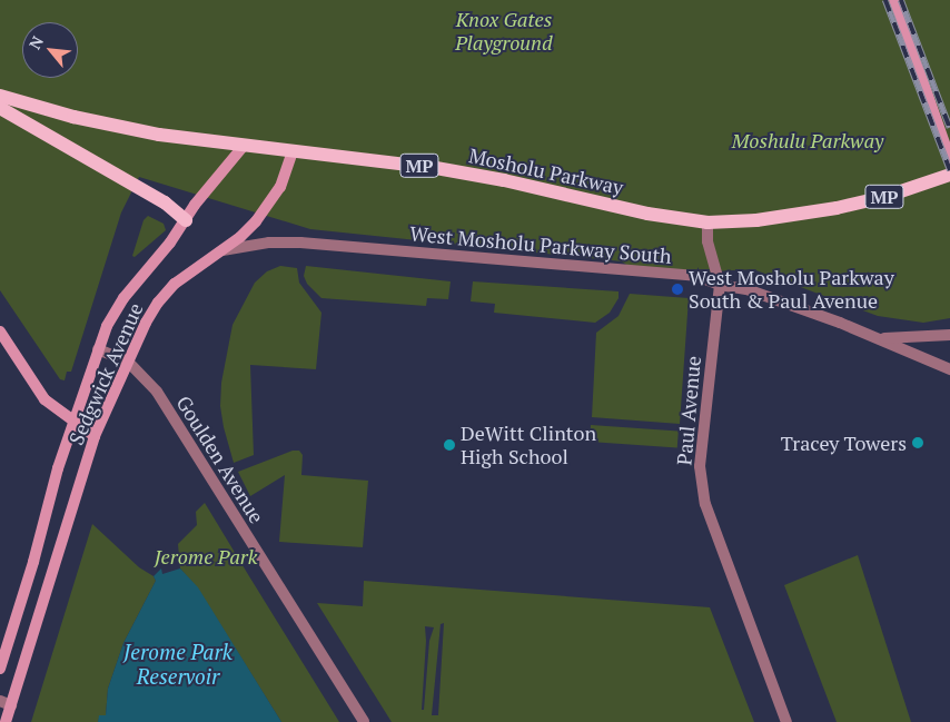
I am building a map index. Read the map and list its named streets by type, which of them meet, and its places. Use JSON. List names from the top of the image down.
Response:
{
  "streets": {
    "main road": ["MP", "Mosholu Parkway", "Sedgwick Avenue"],
    "street": ["West Mosholu Parkway South", "Paul Avenue", "Goulden Avenue"]
  },
  "crossings": [
    ["Mosholu Parkway", "Sedgwick Avenue"],
    ["Mosholu Parkway", "Paul Avenue"],
    ["West Mosholu Parkway South", "Sedgwick Avenue"],
    ["West Mosholu Parkway South", "Paul Avenue"],
    ["Sedgwick Avenue", "Goulden Avenue"]
  ],
  "water": ["Jerome Park Reservoir"],
  "parks": ["Knox Gates Playground", "Moshulu Parkway", "Jerome Park"],
  "places": ["West Mosholu Parkway South & Paul Avenue", "Tracey Towers", "DeWitt Clinton High School"],
  "north": "top left"
}
